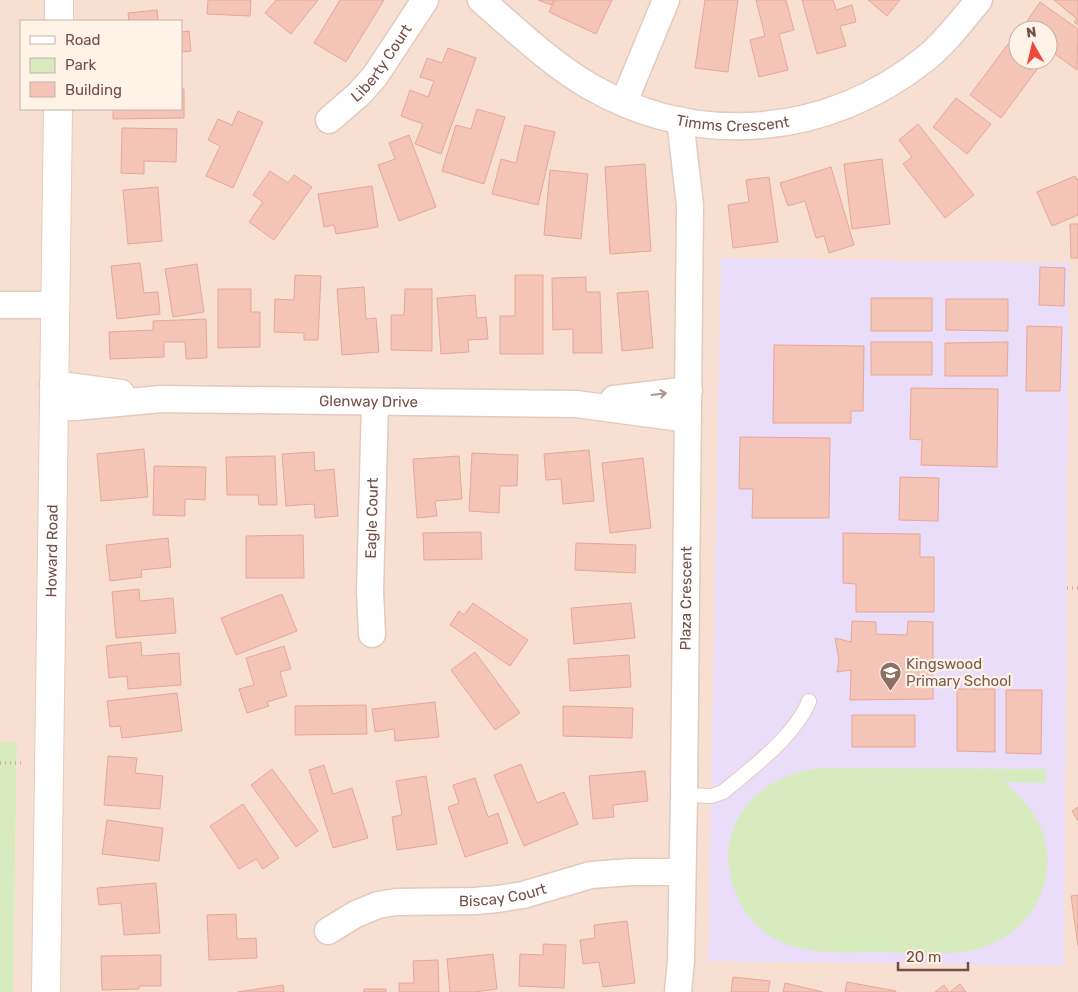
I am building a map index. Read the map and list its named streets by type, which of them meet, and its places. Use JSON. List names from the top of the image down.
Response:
{
  "streets": {
    "main road": ["Howard Road"],
    "street": [
      "Liberty Court",
      "Timms Crescent",
      "Glenway Drive",
      "Eagle Court",
      "Plaza Crescent",
      "Biscay Court"
    ]
  },
  "crossings": [
    ["Timms Crescent", "Plaza Crescent"],
    ["Glenway Drive", "Eagle Court"],
    ["Glenway Drive", "Howard Road"],
    ["Glenway Drive", "Plaza Crescent"],
    ["Plaza Crescent", "Biscay Court"]
  ],
  "places": {
    "school or university": ["Kingswood Primary School"]
  },
  "legend": ["Road", "Park", "Building"],
  "scale_bar": "20 m",
  "north": "top"
}
